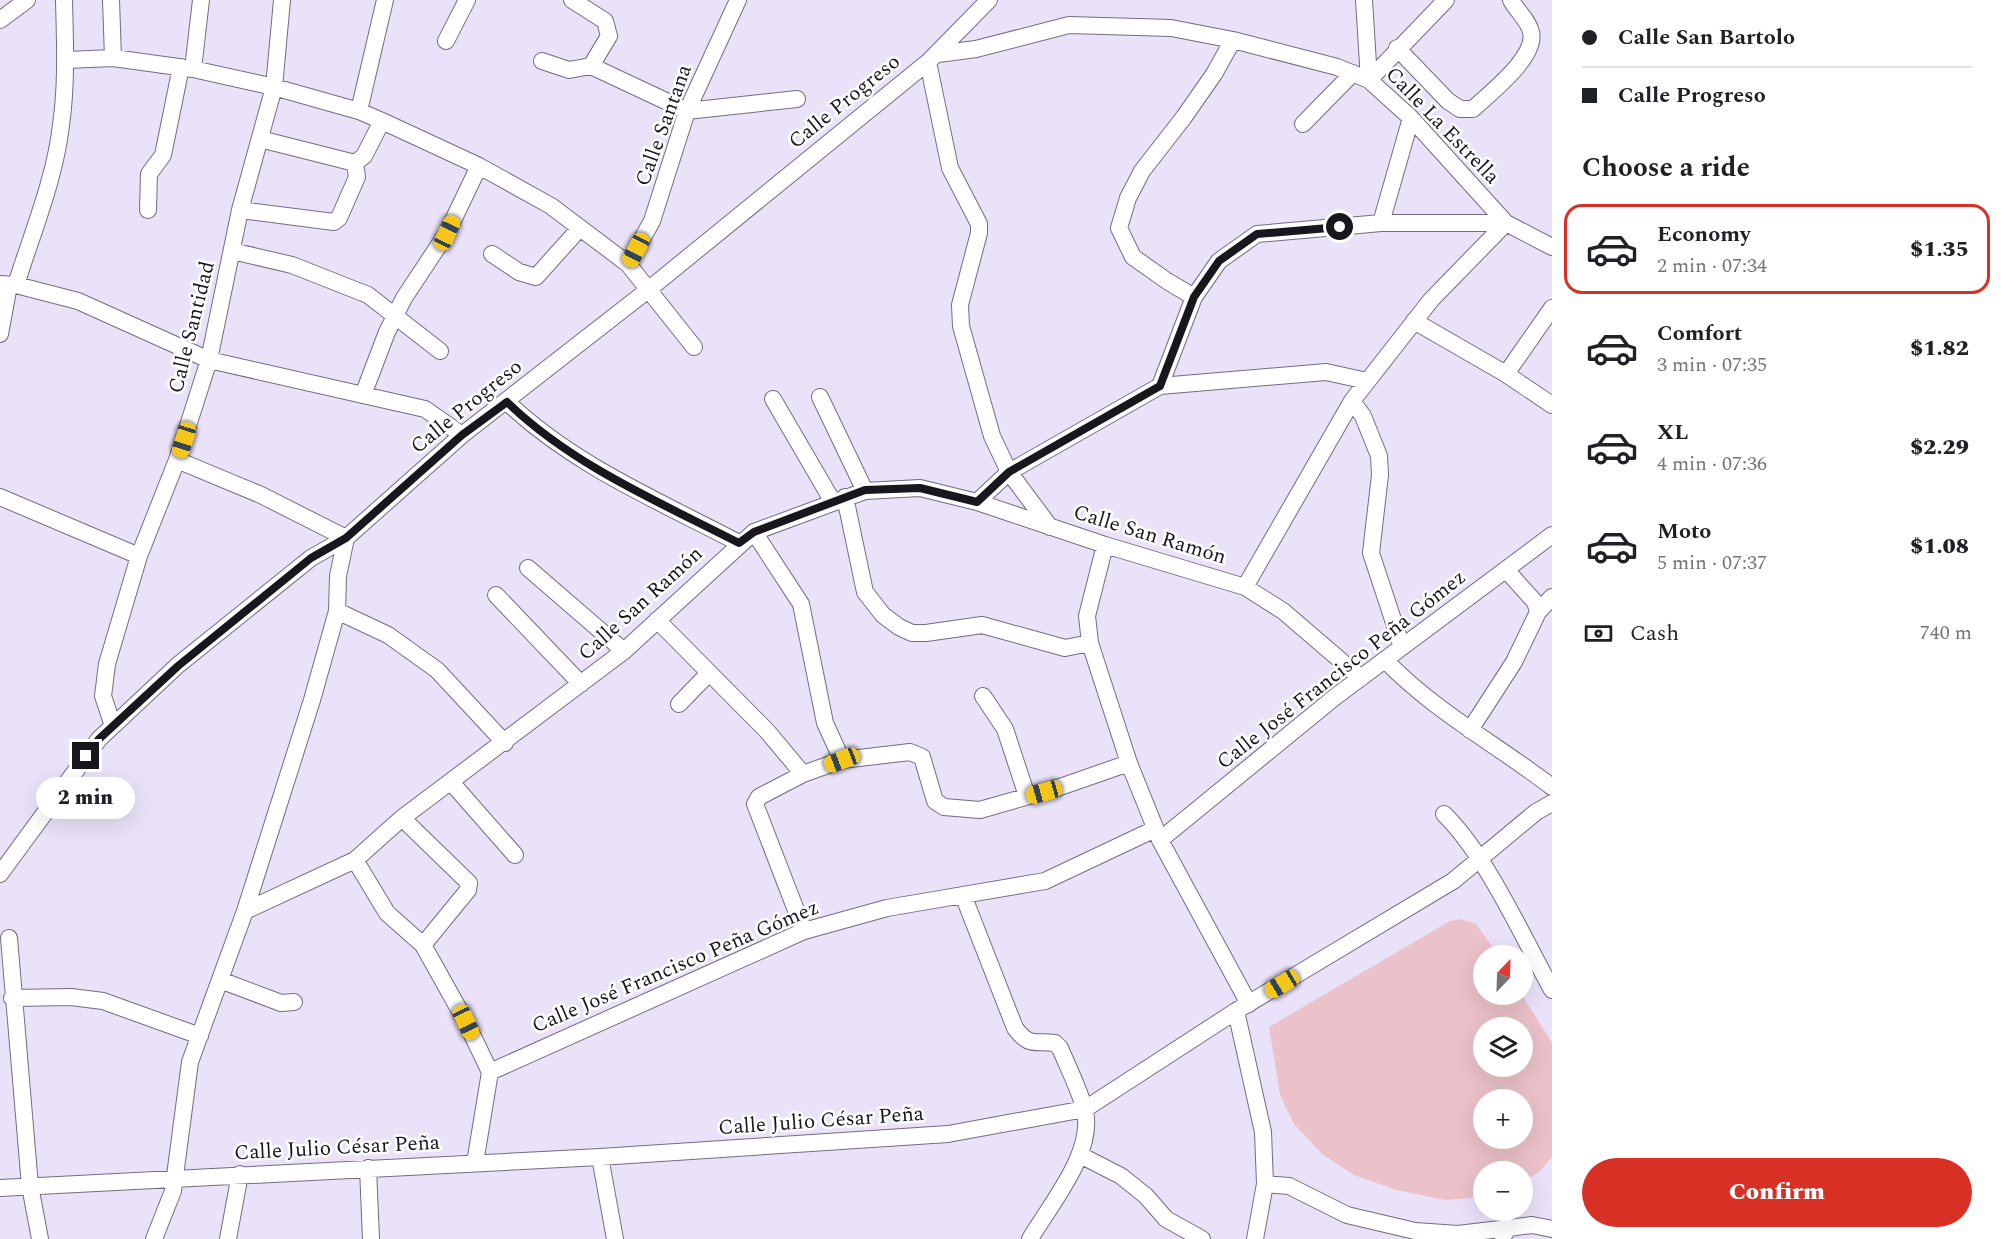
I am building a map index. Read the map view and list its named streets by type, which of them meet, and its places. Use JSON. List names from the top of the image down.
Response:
{
  "streets": {
    "street": [
      "Calle Progreso",
      "Calle Santana",
      "Calle La Estrella",
      "Calle Santidad",
      "Calle San Ramón",
      "Calle José Francisco Peña Gómez",
      "Calle Julio César Peña"
    ]
  },
  "crossings": [
    ["Calle Progreso", "Calle La Estrella"],
    ["Calle Progreso", "Calle Santidad"],
    ["Calle San Ramón", "Calle José Francisco Peña Gómez"]
  ],
  "north": "top right",
  "page": {
    "banner": ["Calle San Bartolo", "Calle Progreso"],
    "heading": "Choose a ride",
    "list": [
      {
        "name": "Economy",
        "note": "2 min · 07:34",
        "value": "$1.35"
      },
      {
        "name": "Comfort",
        "note": "3 min · 07:35",
        "value": "$1.82"
      },
      {
        "name": "XL",
        "note": "4 min · 07:36",
        "value": "$2.29"
      },
      {
        "name": "Moto",
        "note": "5 min · 07:37",
        "value": "$1.08"
      }
    ],
    "pay": ["Cash", "740 m"],
    "bubble": "2 min",
    "map_buttons": ["+", "−"],
    "buttons": "Confirm"
  }
}
